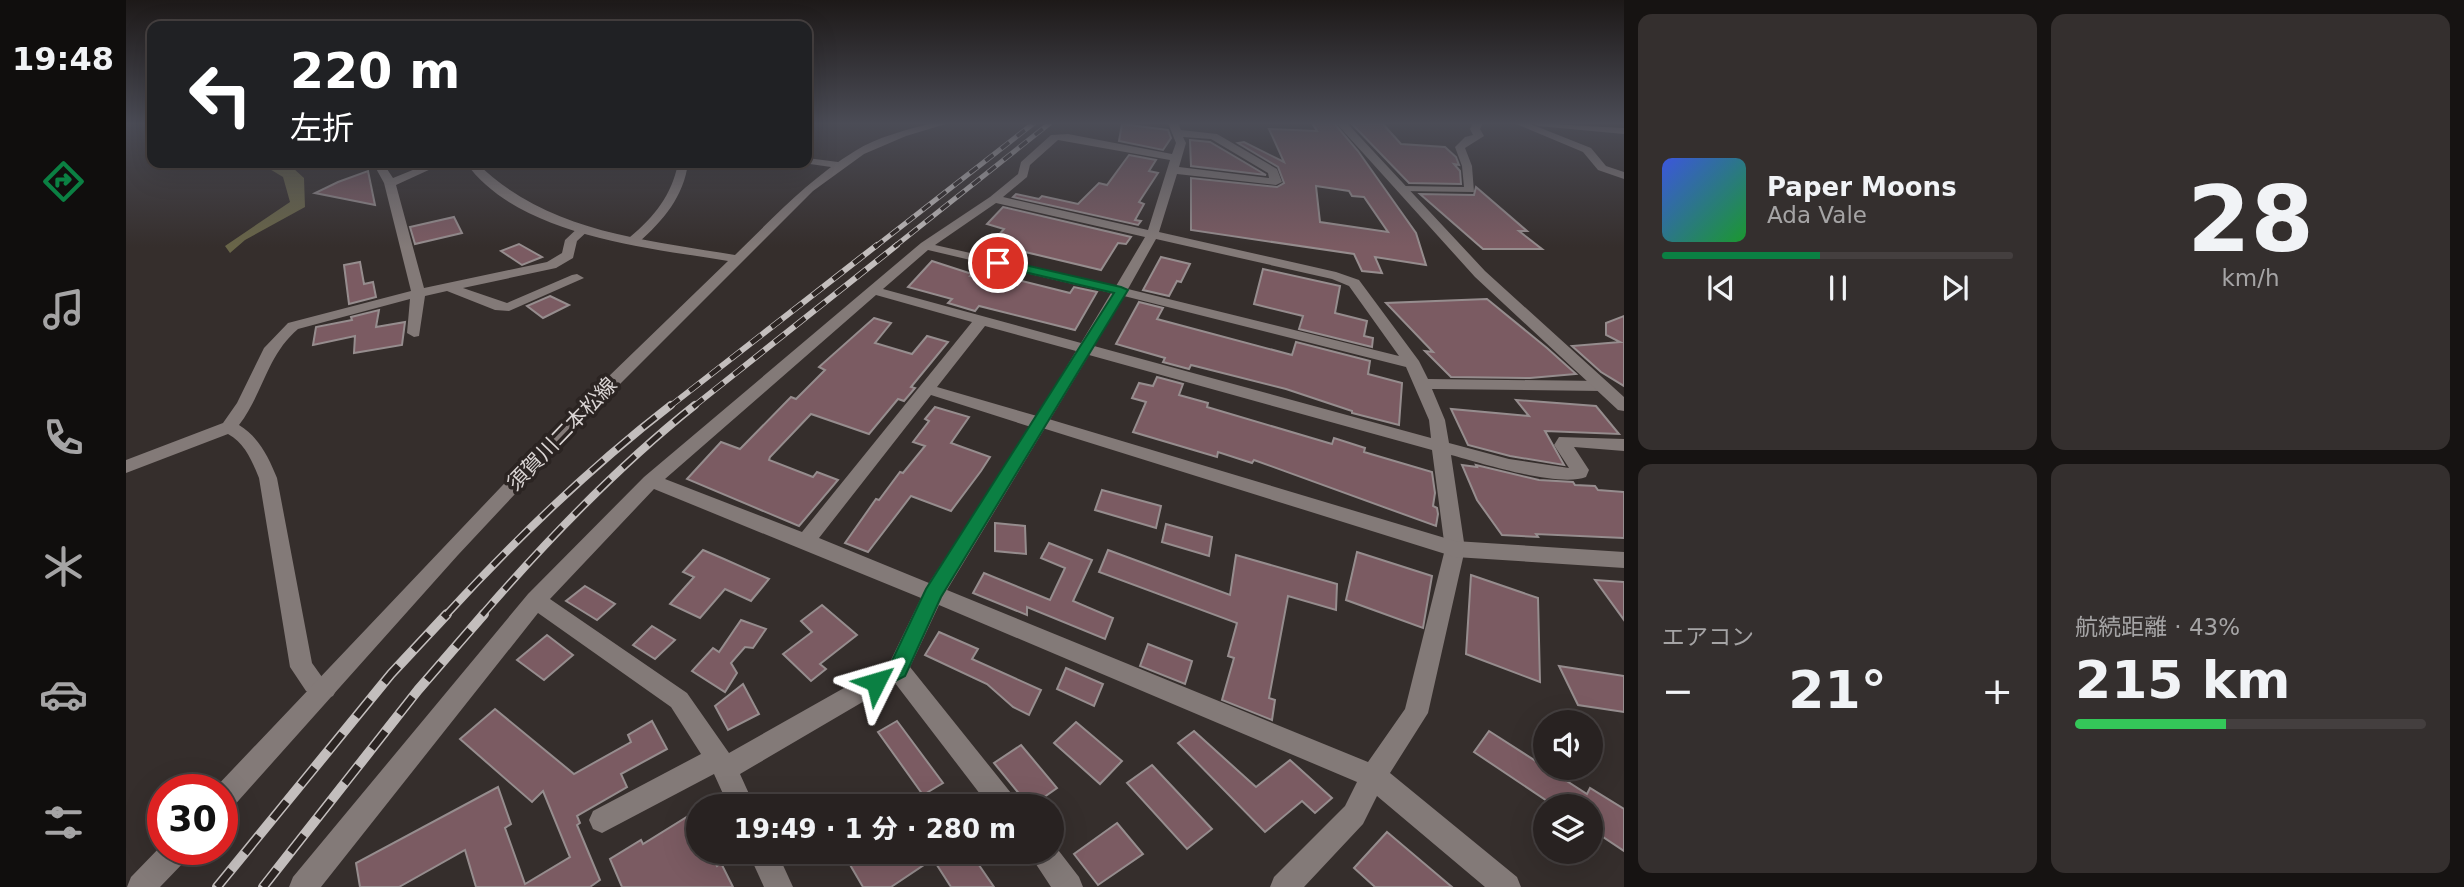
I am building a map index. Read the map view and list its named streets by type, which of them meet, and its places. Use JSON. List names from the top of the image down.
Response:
{
  "streets": {
    "street": ["須賀川二本松線"]
  },
  "page": {
    "tabs": "19:48",
    "tile": [
      ["28", "km/h"],
      "エアコン",
      ["航続距離 · 43%", "215 km"]
    ],
    "turn": ["220 m", "左折"],
    "song": ["Paper Moons", "Ada Vale"],
    "heat": ["−", "21°", "+"],
    "limit": "30",
    "trip": "19:49 · 1 分 · 280 m"
  }
}
